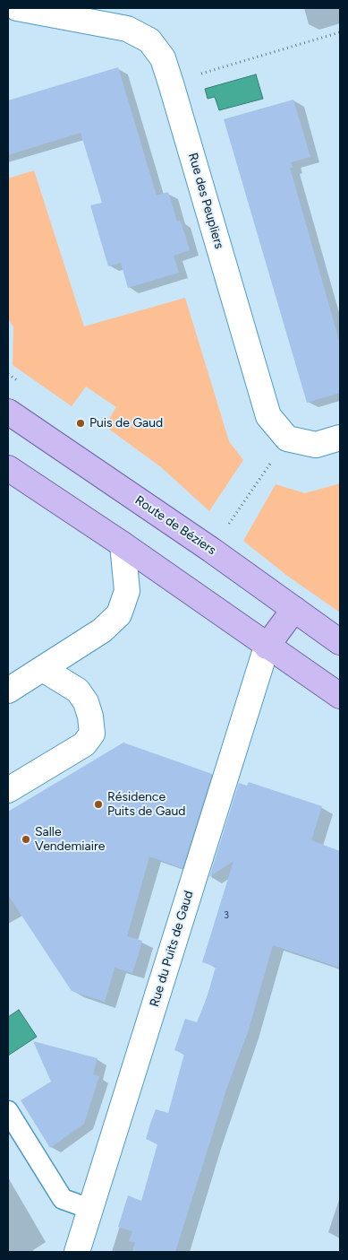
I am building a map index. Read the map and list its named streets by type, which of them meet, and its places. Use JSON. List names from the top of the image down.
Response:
{
  "streets": {
    "main road": ["Route de Béziers"],
    "street": ["Rue des Peupliers", "Rue du Puits de Gaud"]
  },
  "places": ["Puis de Gaud", "Résidence Puits de Gaud", "Salle Vendemiaire"],
  "house_numbers": ["3"]
}
